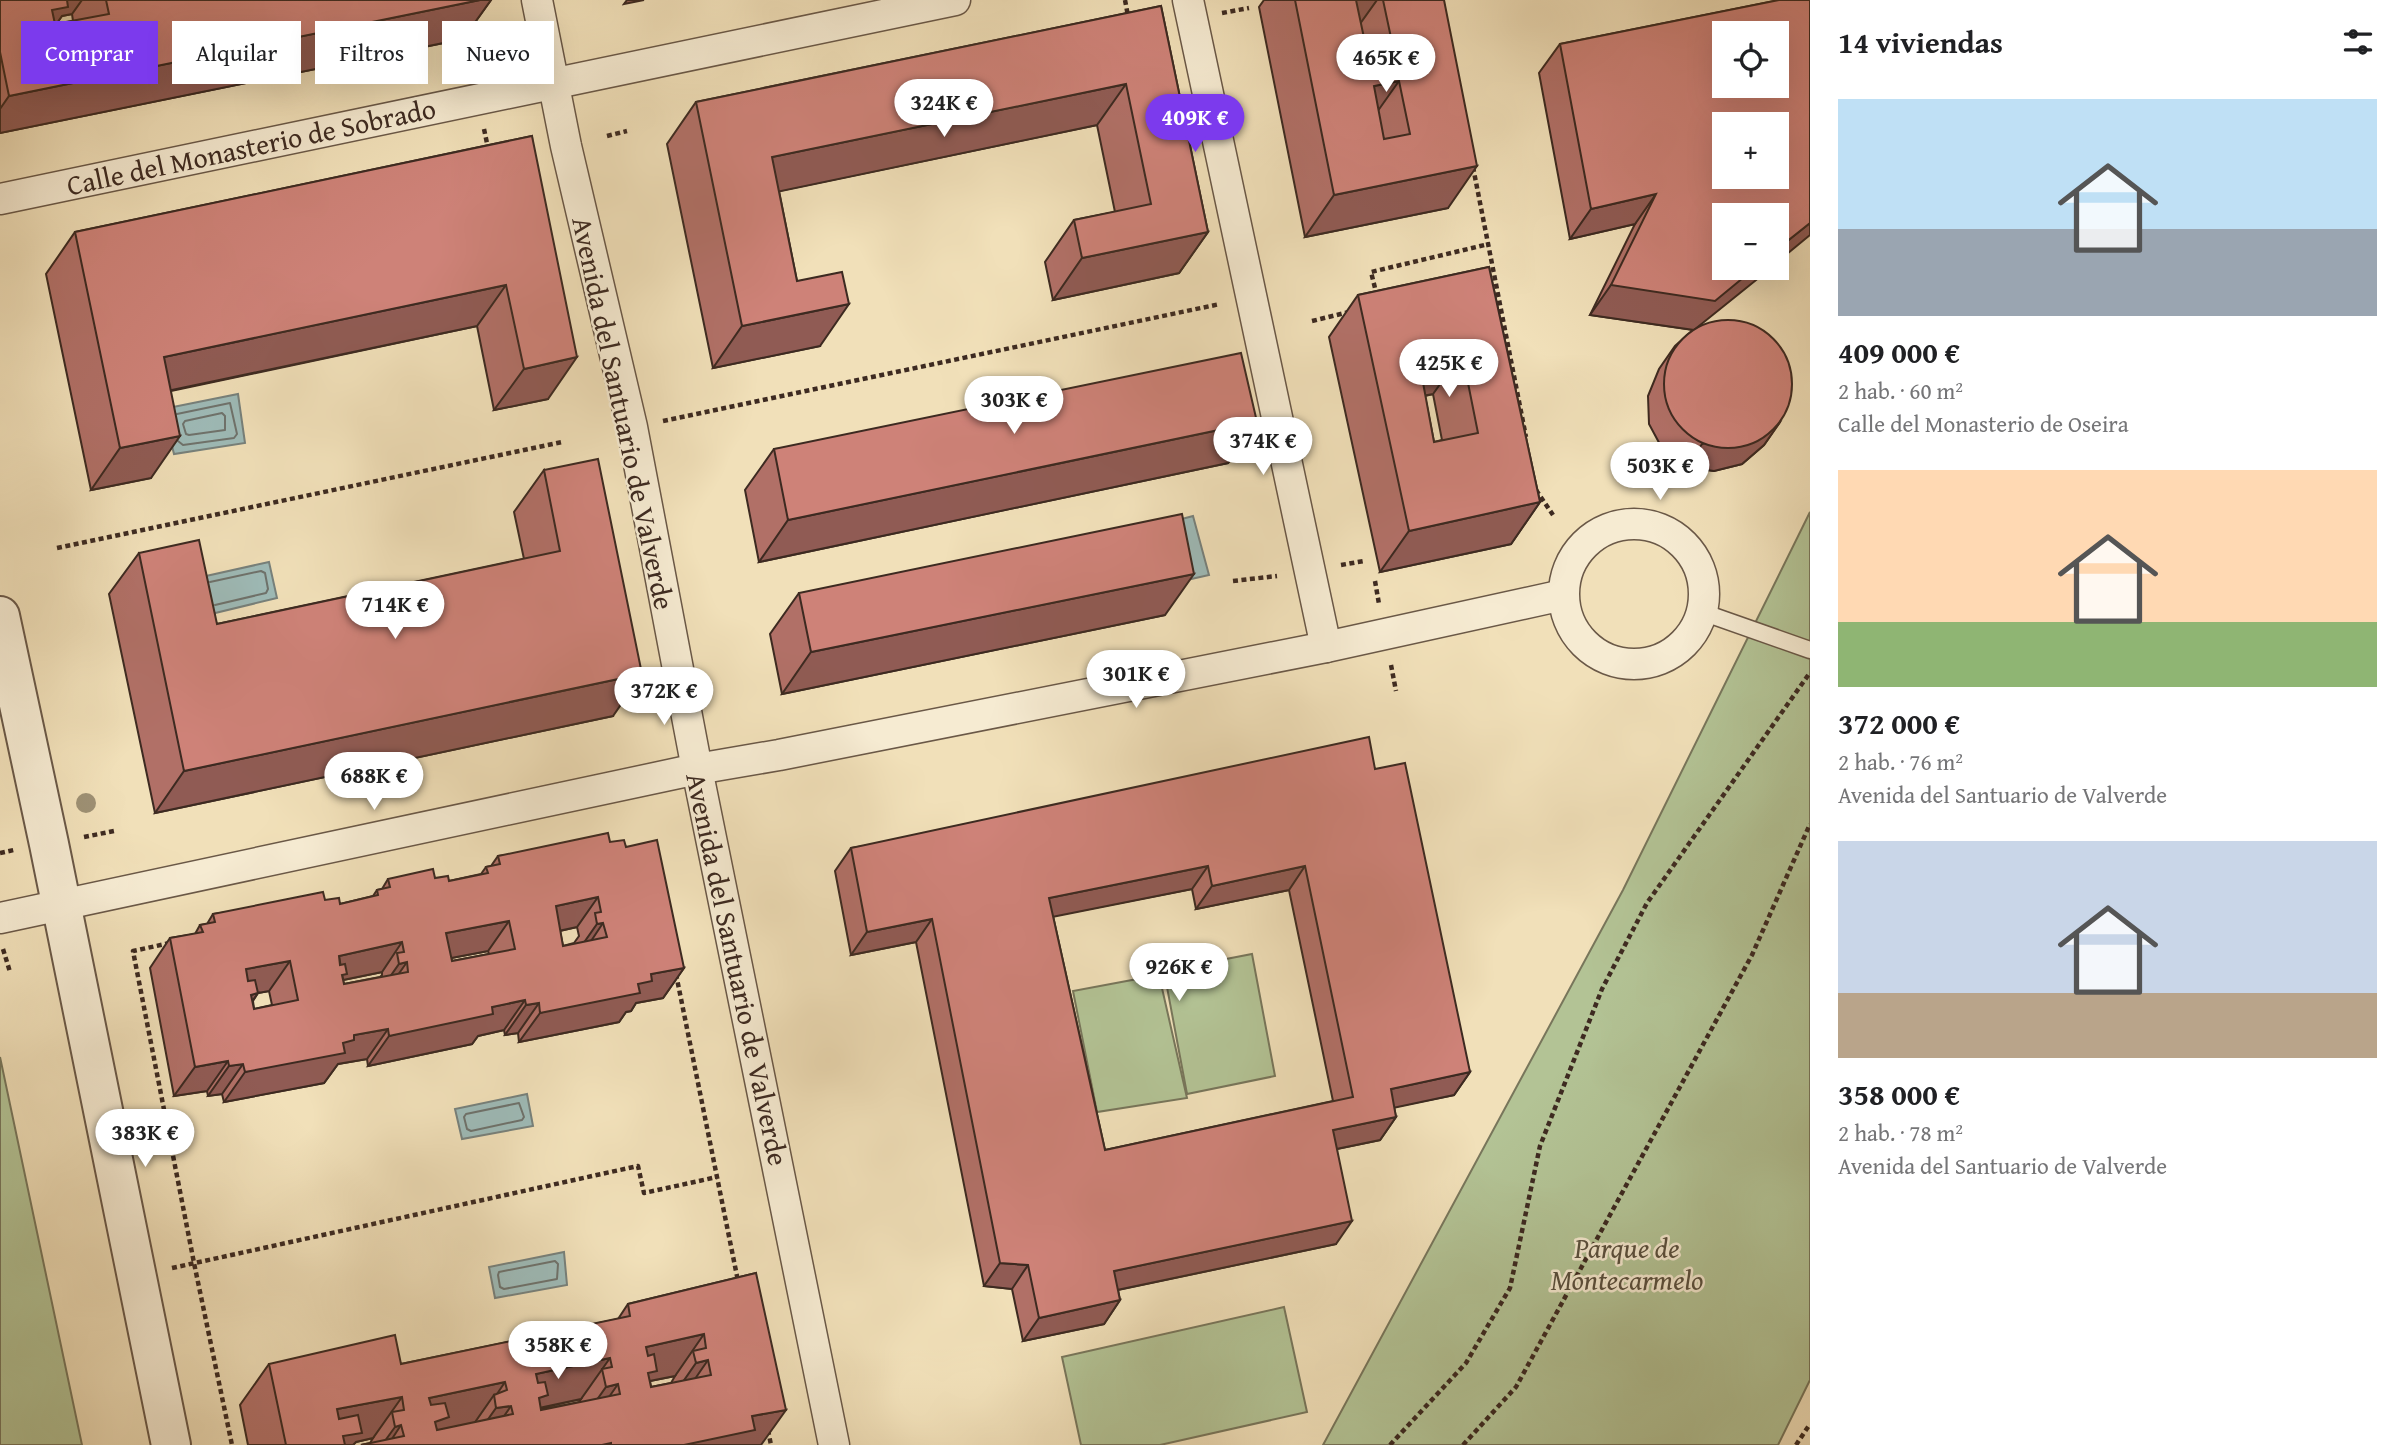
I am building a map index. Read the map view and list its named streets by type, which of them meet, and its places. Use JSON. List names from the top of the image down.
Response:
{
  "streets": {
    "street": ["Calle del Monasterio de Sobrado", "Avenida del Santuario de Valverde"]
  },
  "parks": ["Parque de Montecarmelo"],
  "page": {
    "heading": "14 viviendas",
    "map_buttons": ["+", "−"],
    "chip": [
      "Comprar",
      "Alquilar",
      "Filtros",
      "Nuevo"
    ],
    "price": [
      "465K €",
      "324K €",
      "409K €",
      "425K €",
      "303K €",
      "374K €",
      "503K €",
      "714K €",
      "301K €",
      "372K €",
      "688K €",
      "926K €",
      "383K €",
      "358K €"
    ],
    "list": [
      {
        "name": "409 000 €",
        "note": "2 hab. · 60 m² · Calle del Monasterio de Oseira"
      },
      {
        "name": "372 000 €",
        "note": "2 hab. · 76 m² · Avenida del Santuario de Valverde"
      },
      {
        "name": "358 000 €",
        "note": "2 hab. · 78 m² · Avenida del Santuario de Valverde"
      }
    ]
  }
}
